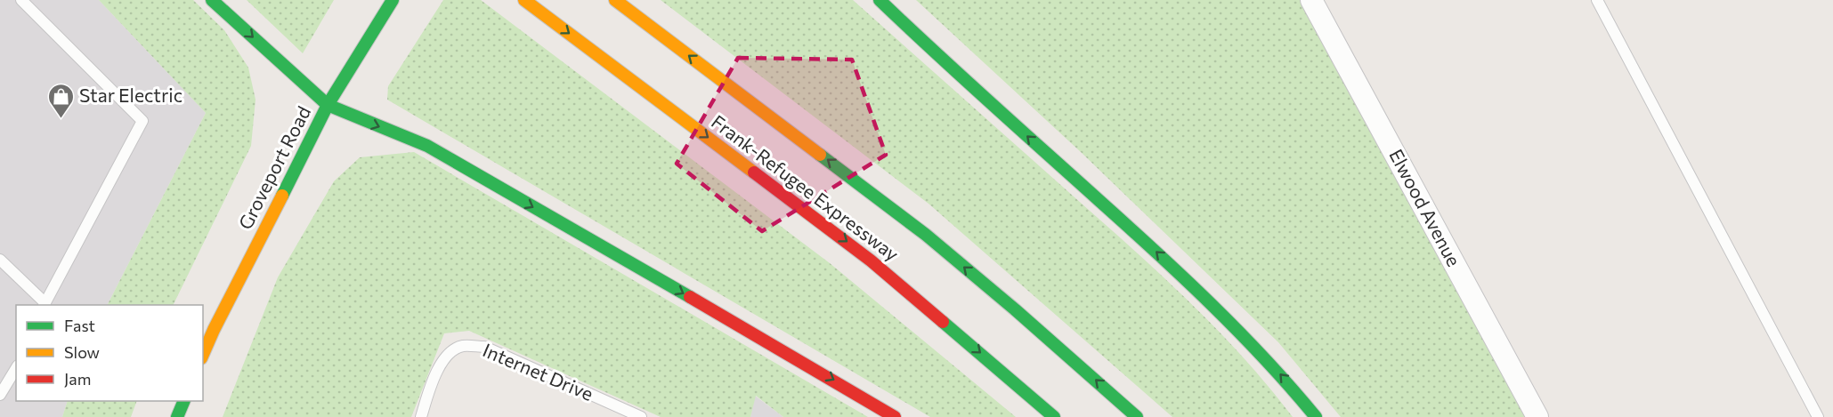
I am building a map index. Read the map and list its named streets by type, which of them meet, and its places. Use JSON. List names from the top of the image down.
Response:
{
  "streets": {
    "main road": ["Groveport Road", "Frank-Refugee Expressway"],
    "street": ["Elwood Avenue"],
    "lane": ["Internet Drive"]
  },
  "places": {
    "shop": ["Star Electric"]
  },
  "legend": ["Fast", "Slow", "Jam"]
}
